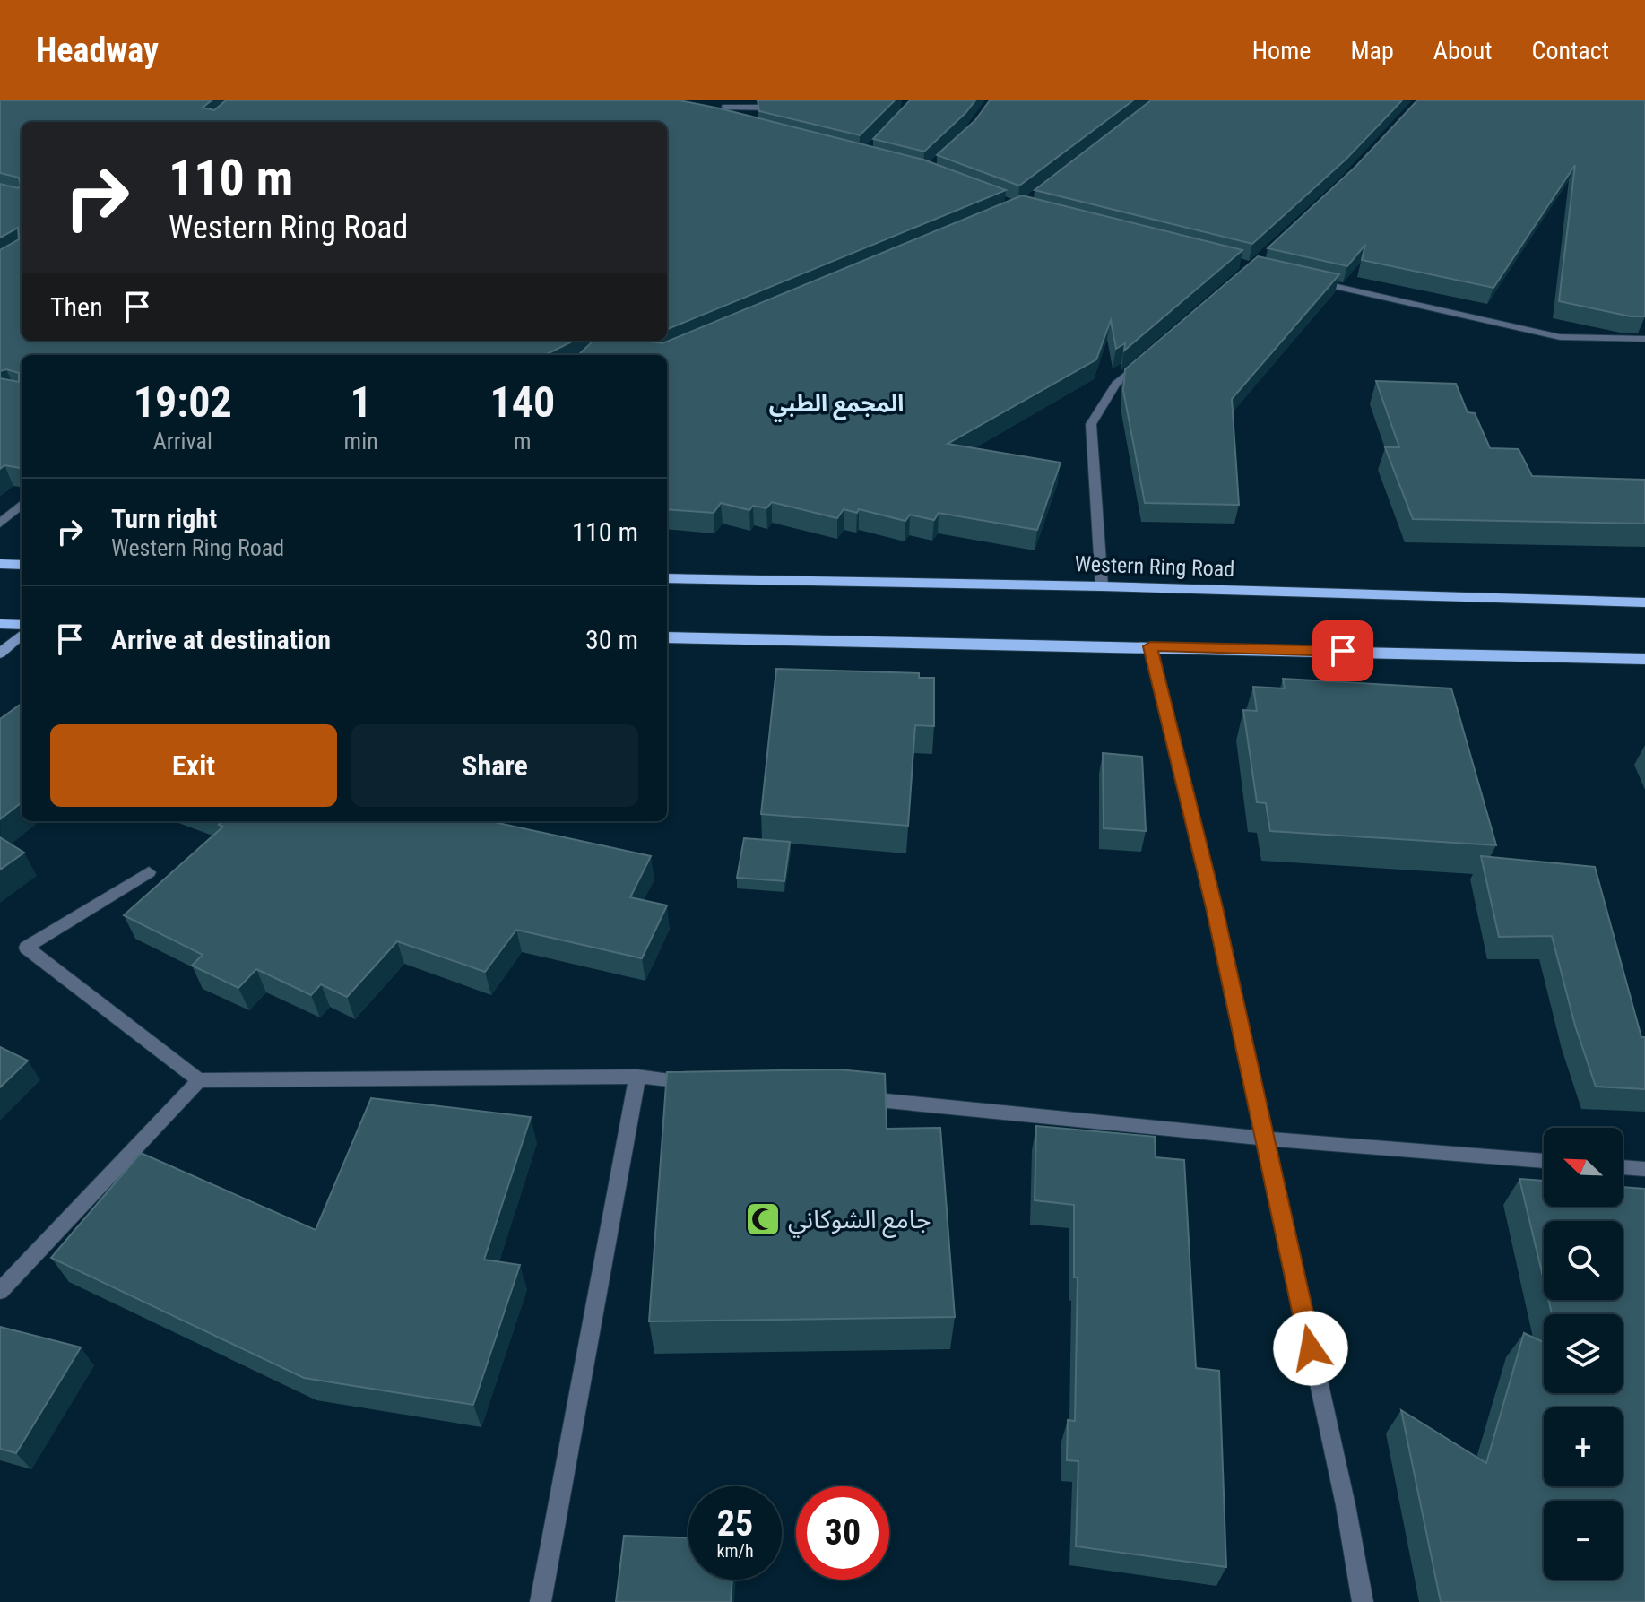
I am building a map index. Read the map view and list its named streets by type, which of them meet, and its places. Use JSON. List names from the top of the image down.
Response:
{
  "streets": {
    "main road": ["Western Ring Road"]
  },
  "districts": ["المجمع الطبي"],
  "places": {
    "mosque": ["جامع الشوكاني"]
  },
  "north": "top left",
  "page": {
    "header": "Headway",
    "nav": [
      "Home",
      "Map",
      "About",
      "Contact"
    ],
    "turn": ["110 m", "Western Ring Road"],
    "then": "Then",
    "eta": [
      "19:02",
      "Arrival",
      "1",
      "min",
      "140",
      "m"
    ],
    "list": [
      {
        "name": "Turn right",
        "note": "Western Ring Road",
        "value": "110 m"
      },
      {
        "name": "Arrive at destination",
        "value": "30 m"
      }
    ],
    "buttons": ["Exit", "Share"],
    "map_buttons": ["+", "−"],
    "speed": "25 km/h",
    "limit": "30"
  }
}
